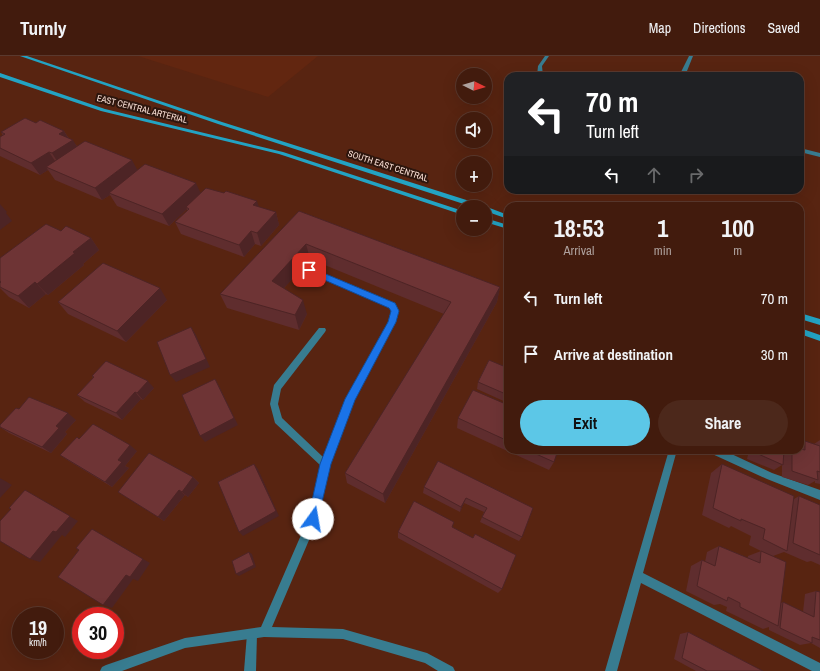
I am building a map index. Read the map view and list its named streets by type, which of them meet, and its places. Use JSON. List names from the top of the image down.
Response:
{
  "streets": {
    "street": ["EAST CENTRAL ARTERIAL", "SOUTH EAST CENTRAL"]
  },
  "crossings": [
    ["EAST CENTRAL ARTERIAL", "SOUTH EAST CENTRAL"]
  ],
  "north": "right",
  "page": {
    "header": "Turnly",
    "nav": ["Map", "Directions", "Saved"],
    "map_buttons": ["+", "−"],
    "turn": ["70 m", "Turn left"],
    "eta": [
      "18:53",
      "Arrival",
      "1",
      "min",
      "100",
      "m"
    ],
    "list": [
      {
        "name": "Turn left",
        "value": "70 m"
      },
      {
        "name": "Arrive at destination",
        "value": "30 m"
      }
    ],
    "buttons": ["Exit", "Share"],
    "speed": "19 km/h",
    "limit": "30"
  }
}
